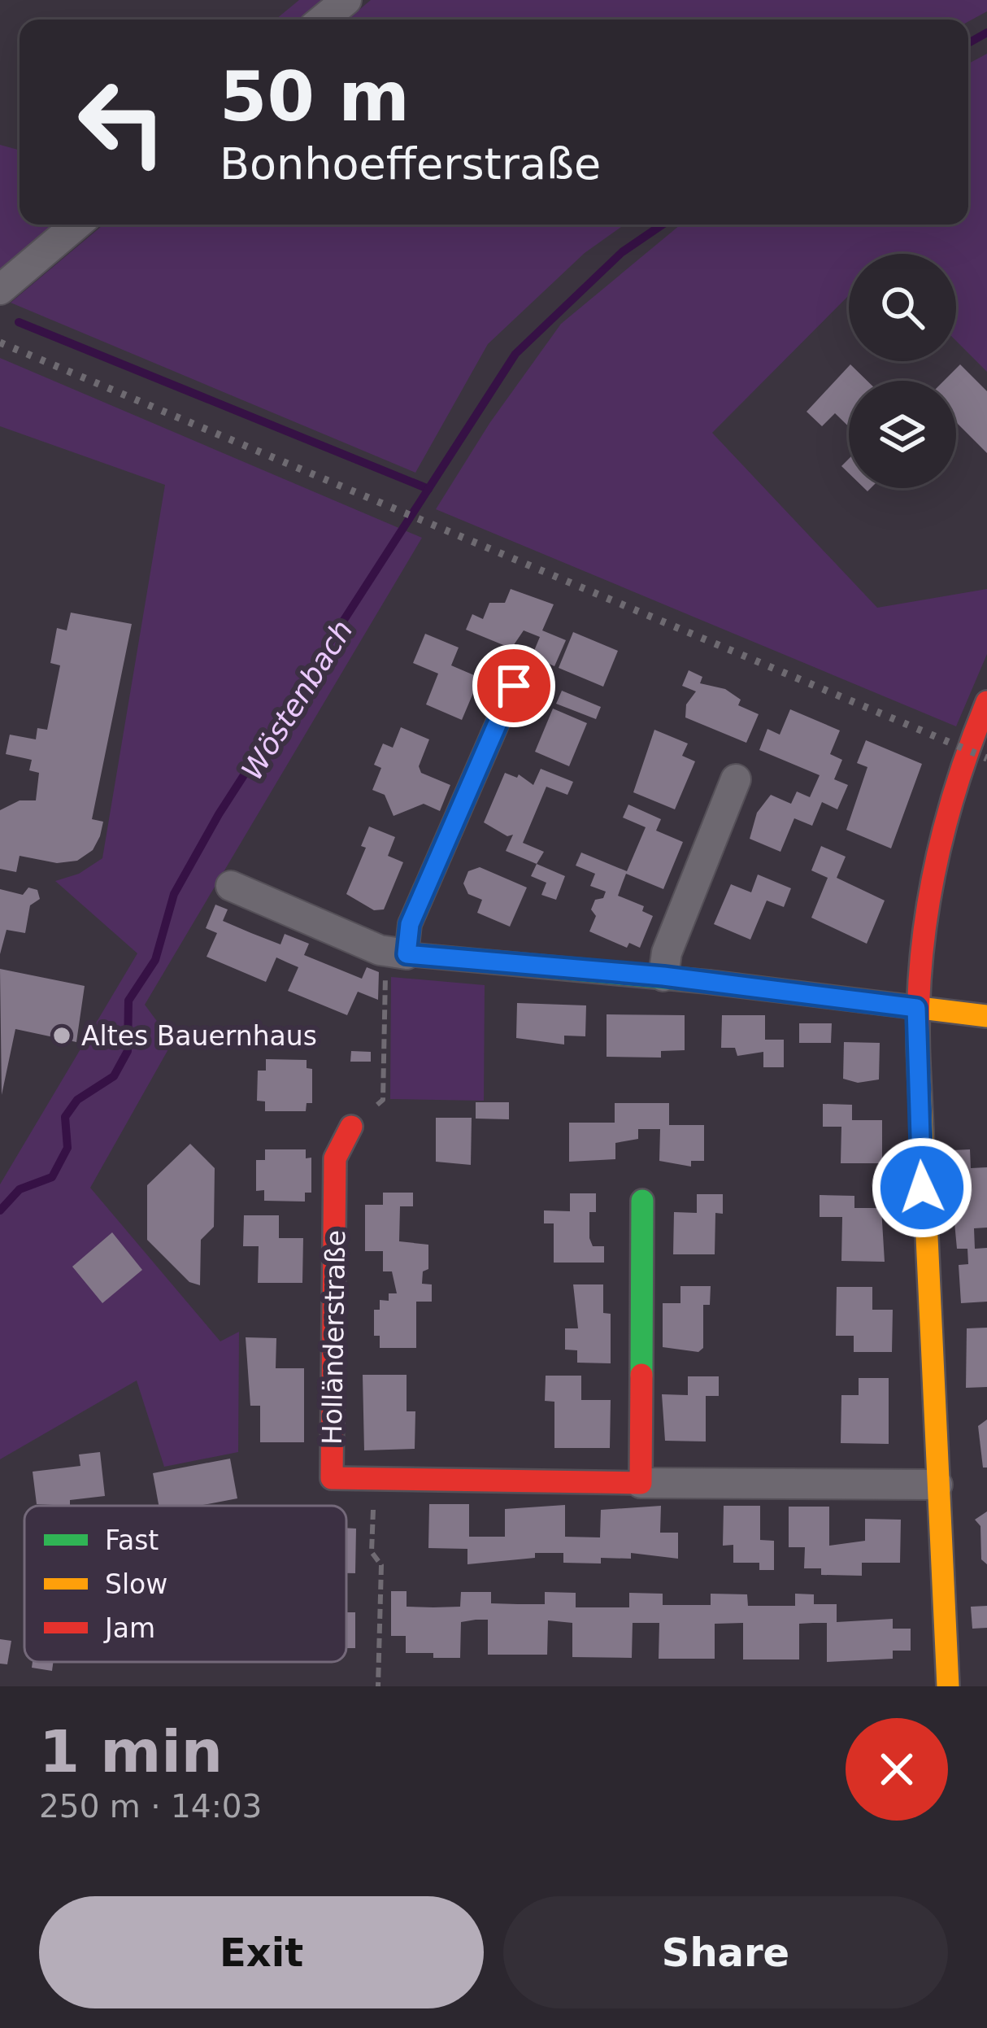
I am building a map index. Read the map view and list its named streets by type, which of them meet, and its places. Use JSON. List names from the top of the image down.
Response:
{
  "streets": {
    "street": ["Holländerstraße"]
  },
  "water": ["Wöstenbach"],
  "places": ["Altes Bauernhaus"],
  "legend": ["Fast", "Slow", "Jam"],
  "page": {
    "turn": ["50 m", "Bonhoefferstraße"],
    "heading": ["1 min", "250 m · 14:03"],
    "buttons": ["Exit", "Share"]
  }
}
